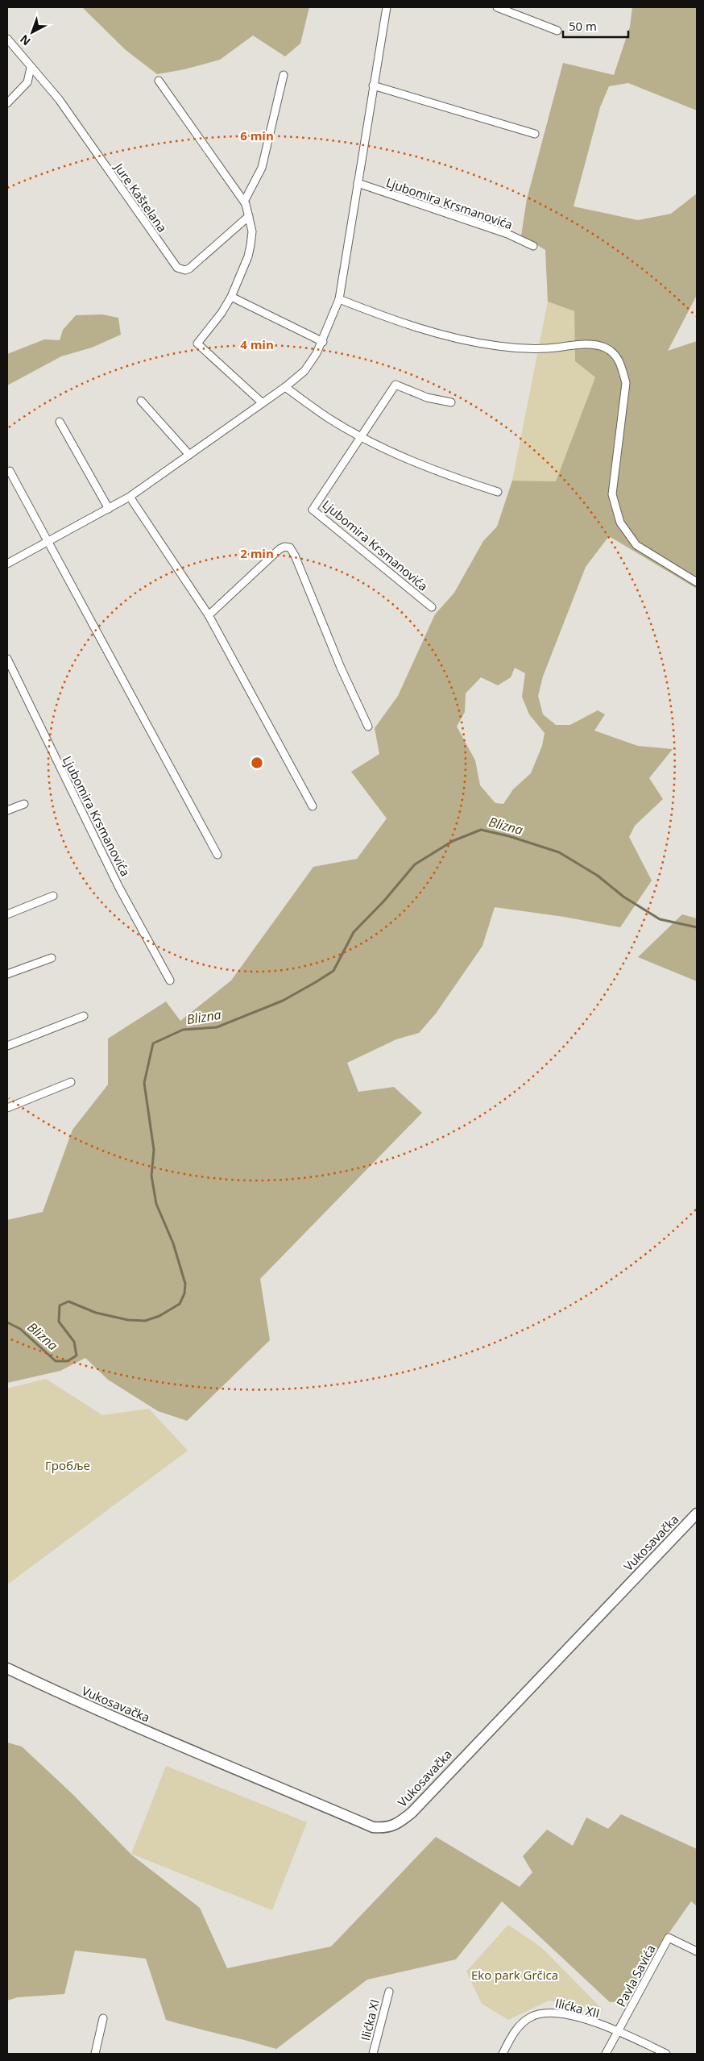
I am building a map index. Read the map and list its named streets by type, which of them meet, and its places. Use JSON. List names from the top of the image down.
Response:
{
  "streets": {
    "street": [
      "Jure Kaštelana",
      "Ljubomira Krsmanovića",
      "Vukosavačka",
      "Pavla Savića",
      "Ilićka XII",
      "Ilićka XI"
    ]
  },
  "crossings": [
    ["Pavla Savića", "Ilićka XII"]
  ],
  "water": ["Blizna"],
  "parks": ["Гробље", "Eko park Grčica"],
  "scale_bar": "50 m",
  "north": "bottom left",
  "rings": ["6 min", "4 min", "2 min"]
}
